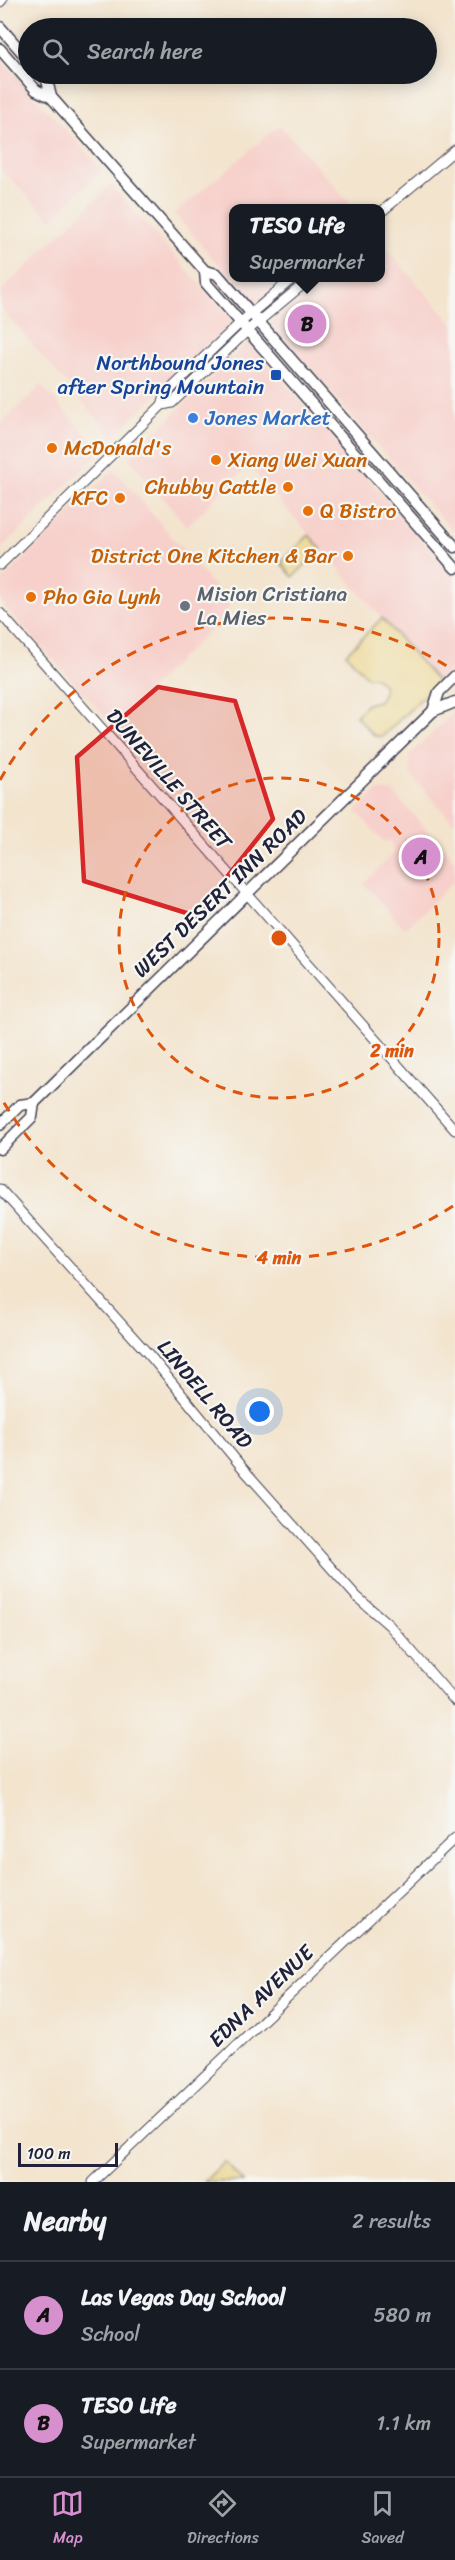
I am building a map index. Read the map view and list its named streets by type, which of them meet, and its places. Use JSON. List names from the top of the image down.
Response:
{
  "streets": {
    "main road": ["WEST DESERT INN ROAD"],
    "street": ["DUNEVILLE STREET", "LINDELL ROAD", "EDNA AVENUE"]
  },
  "crossings": [
    ["DUNEVILLE STREET", "WEST DESERT INN ROAD"]
  ],
  "places": {
    "transit": ["Northbound Jones after Spring Mountain"],
    "other": [
      "Jones Market",
      "McDonald's",
      "Xiang Wei Xuan",
      "Chubby Cattle",
      "KFC",
      "Q Bistro",
      "District One Kitchen & Bar",
      "Pho Gia Lynh",
      "Mision Cristiana La Mies"
    ]
  },
  "scale_bar": "100 m",
  "page": {
    "search": "Search here",
    "popup": ["TESO Life", "Supermarket"],
    "pins": ["B", "A"],
    "scale": "100 m",
    "heading": ["Nearby", "2 results"],
    "list": [
      {
        "mark": "A",
        "name": "Las Vegas Day School",
        "note": "School",
        "value": "580 m"
      },
      {
        "mark": "B",
        "name": "TESO Life",
        "note": "Supermarket",
        "value": "1.1 km"
      }
    ],
    "nav": ["Map", "Directions", "Saved"]
  },
  "rings": ["2 min", "4 min"]
}
